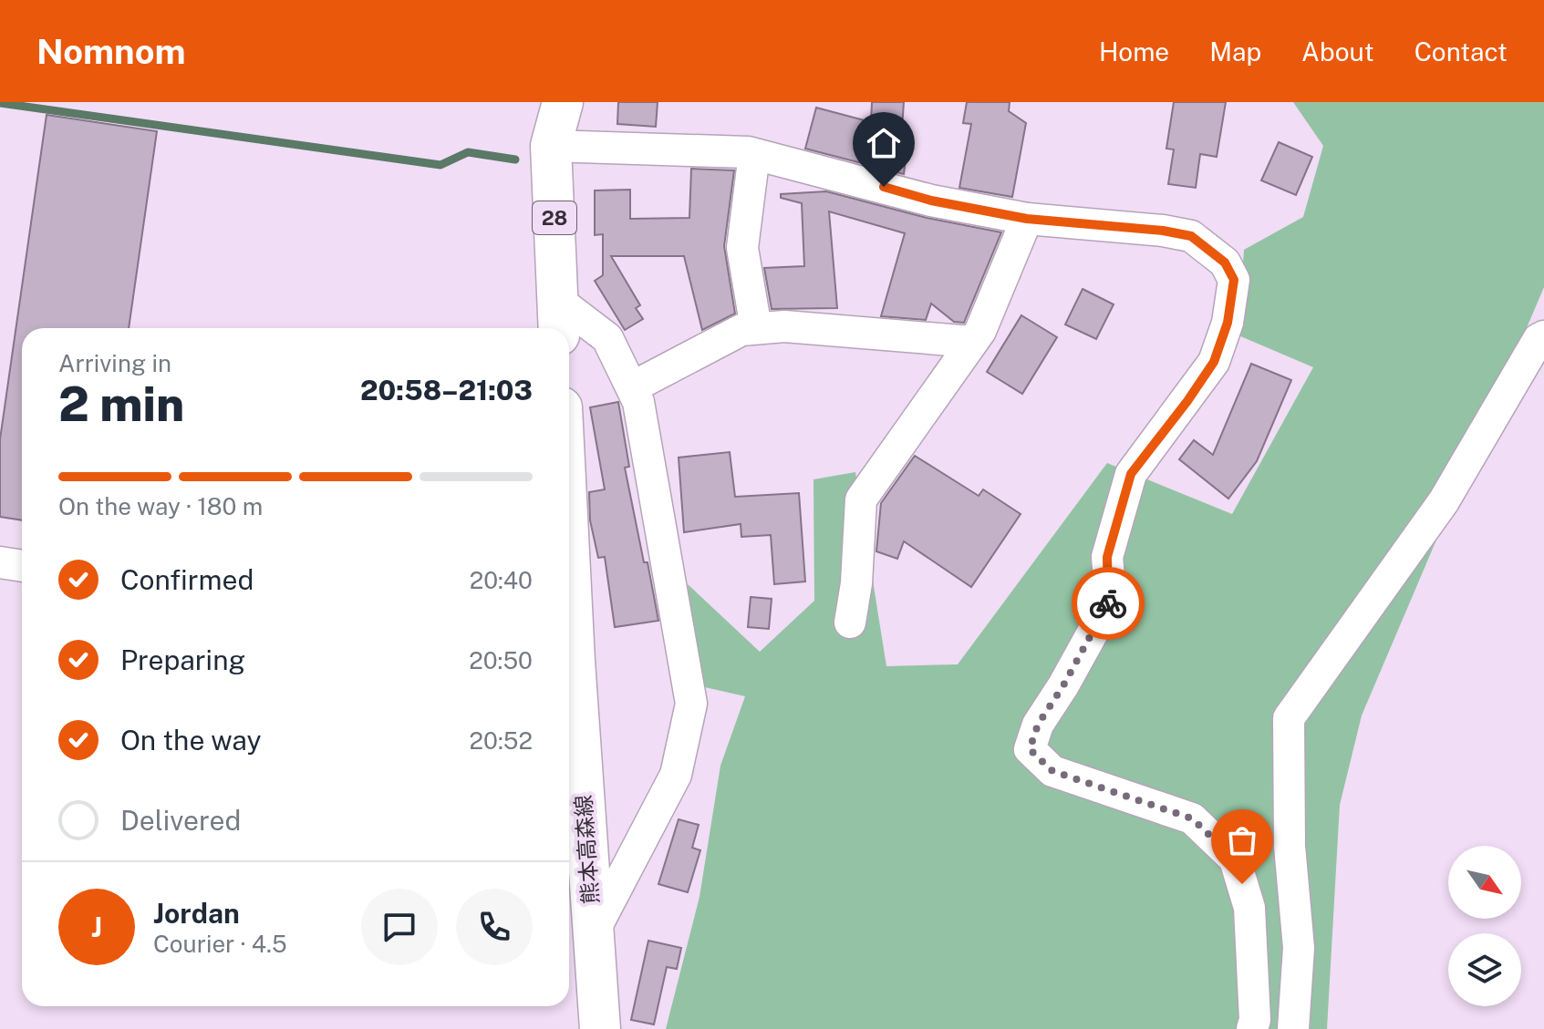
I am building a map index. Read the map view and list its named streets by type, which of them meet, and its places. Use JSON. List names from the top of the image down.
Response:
{
  "streets": {
    "main road": ["28", "熊本高森線"]
  },
  "north": "bottom right",
  "page": {
    "header": "Nomnom",
    "nav": [
      "Home",
      "Map",
      "About",
      "Contact"
    ],
    "heading": ["2 min", "Arriving in", "20:58–21:03"],
    "panel": ["Jordan", "Courier · 4.5"],
    "bar": "On the way · 180 m",
    "list": [
      ["Confirmed", "20:40"],
      ["Preparing", "20:50"],
      ["On the way", "20:52"],
      "Delivered"
    ],
    "round": "J"
  }
}
